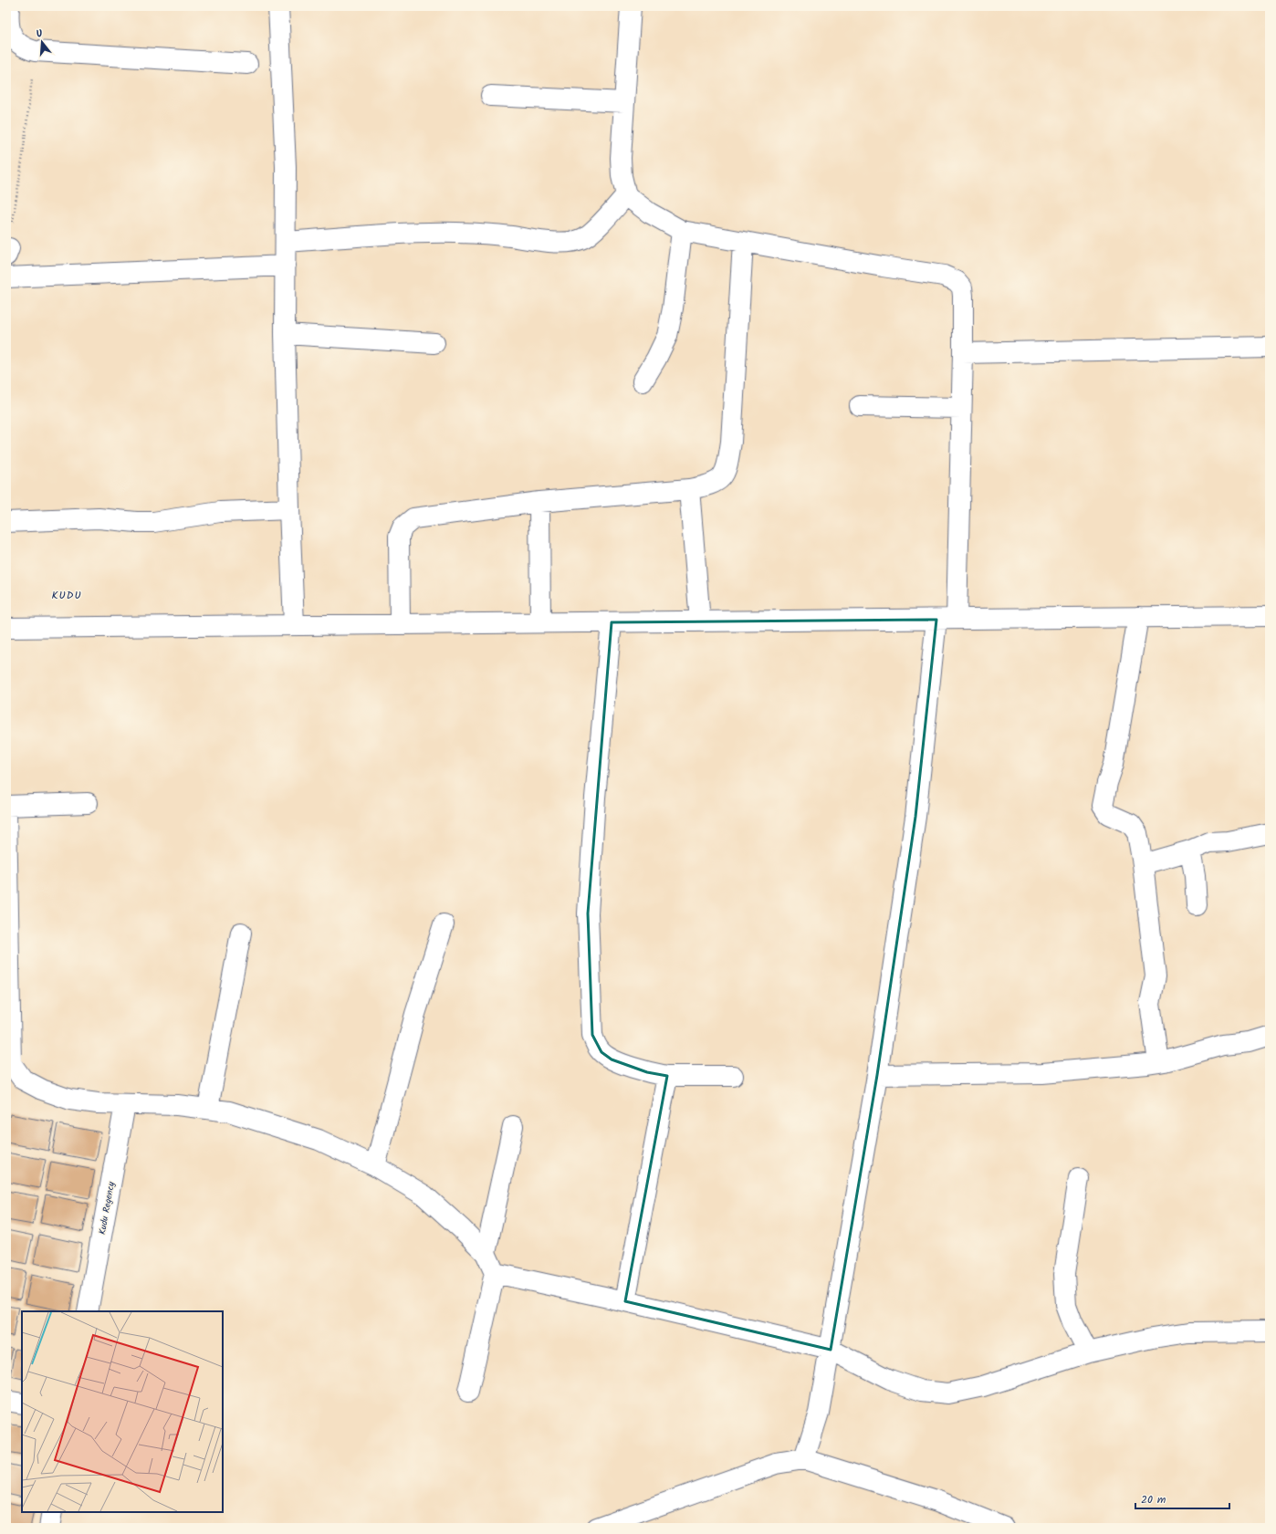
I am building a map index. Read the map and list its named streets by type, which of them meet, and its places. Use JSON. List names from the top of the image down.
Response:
{
  "streets": {
    "street": ["Kudu Regency"]
  },
  "districts": ["KUDU"],
  "scale_bar": "20 m",
  "north": "top"
}
